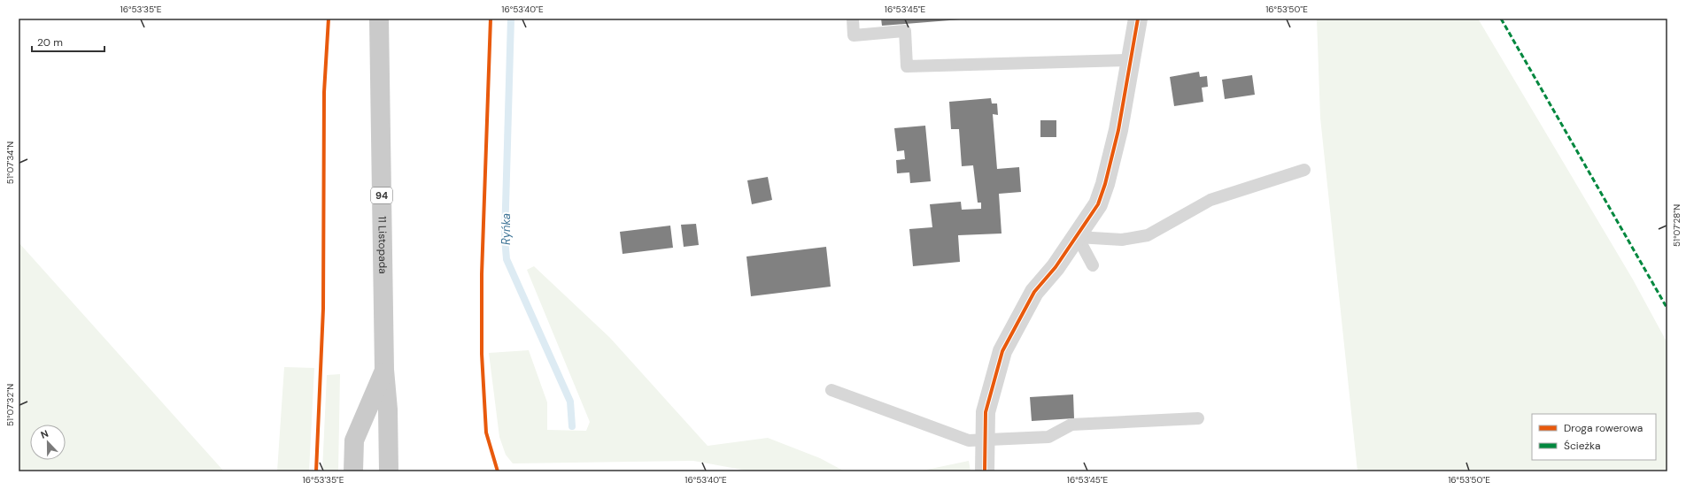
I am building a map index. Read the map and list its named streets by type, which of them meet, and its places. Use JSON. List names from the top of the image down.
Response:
{
  "streets": {
    "main road": ["94", "11 Listopada"]
  },
  "water": ["Ryńka"],
  "legend": ["Droga rowerowa", "Ścieżka"],
  "scale_bar": "20 m",
  "north": "top",
  "coordinates": [
    "16°53'35\"E",
    "16°53'40\"E",
    "16°53'45\"E",
    "16°53'50\"E",
    "51°07'34\"N",
    "51°07'28\"N",
    "51°07'32\"N"
  ]
}
